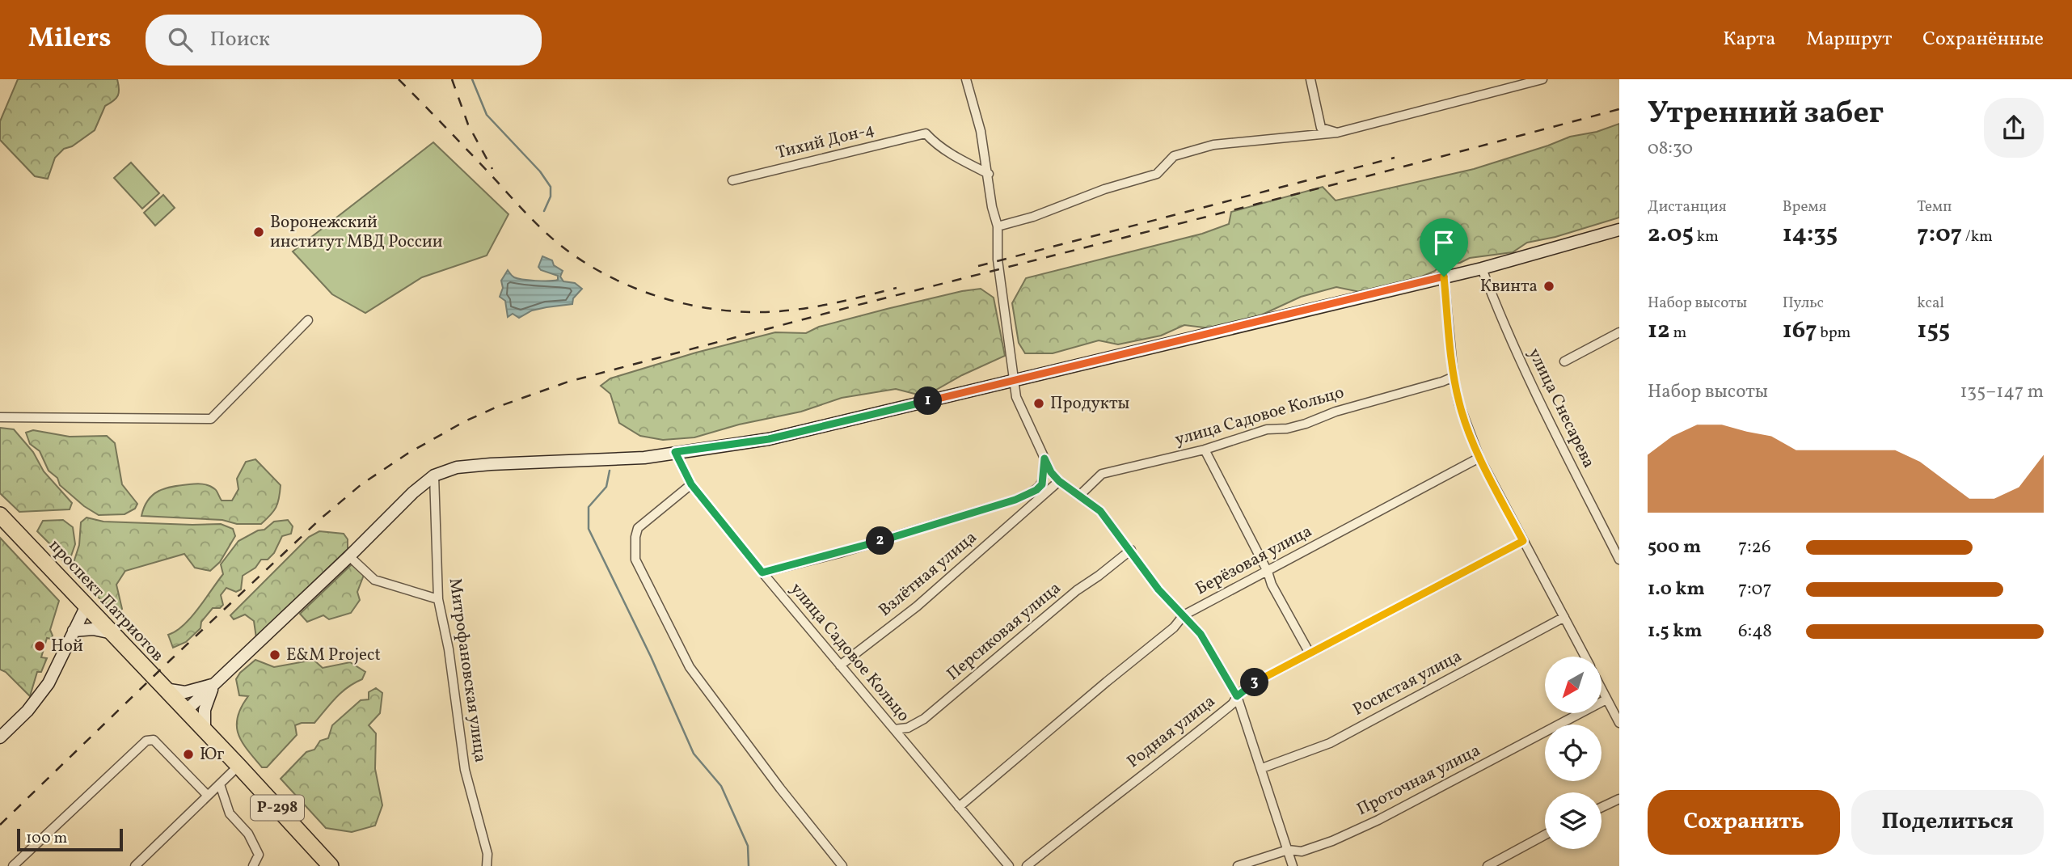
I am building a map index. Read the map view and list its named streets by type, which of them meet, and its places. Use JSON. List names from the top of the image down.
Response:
{
  "streets": {
    "highway": ["проспект Патриотов", "Р-298"],
    "street": [
      "Тихий Дон-4",
      "улица Снесарева",
      "улица Садовое Кольцо",
      "Берёзовая улица",
      "Взлётная улица",
      "Персиковая улица",
      "Митрофановская улица",
      "Росистая улица",
      "Родная улица",
      "Проточная улица"
    ]
  },
  "crossings": [
    ["улица Садовое Кольцо", "Берёзовая улица"],
    ["улица Садовое Кольцо", "Взлётная улица"],
    ["улица Садовое Кольцо", "Персиковая улица"],
    ["проспект Патриотов", "Р-298"]
  ],
  "places": [
    "Воронежский институт МВД России",
    "Квинта",
    "Продукты",
    "Ной",
    "E&M Project",
    "Юг"
  ],
  "scale_bar": "100 m",
  "north": "bottom left",
  "page": {
    "header": "Milers",
    "search": "Поиск",
    "nav": ["Карта", "Маршрут", "Сохранённые"],
    "heading": ["Утренний забег", "08:30"],
    "stats": [
      ["Дистанция", "2.05 km"],
      ["Время", "14:35"],
      ["Темп", "7:07 /km"],
      ["Набор высоты", "12 m"],
      ["Пульс", "167 bpm"],
      ["kcal", "155"]
    ],
    "chart": ["Набор высоты", "135–147 m"],
    "pins": ["1", "2", "3"],
    "list": [
      {
        "name": "500 m",
        "note": "7:26"
      },
      {
        "name": "1.0 km",
        "note": "7:07"
      },
      {
        "name": "1.5 km",
        "note": "6:48"
      }
    ],
    "buttons": ["Сохранить", "Поделиться"],
    "scale": "100 m"
  }
}
